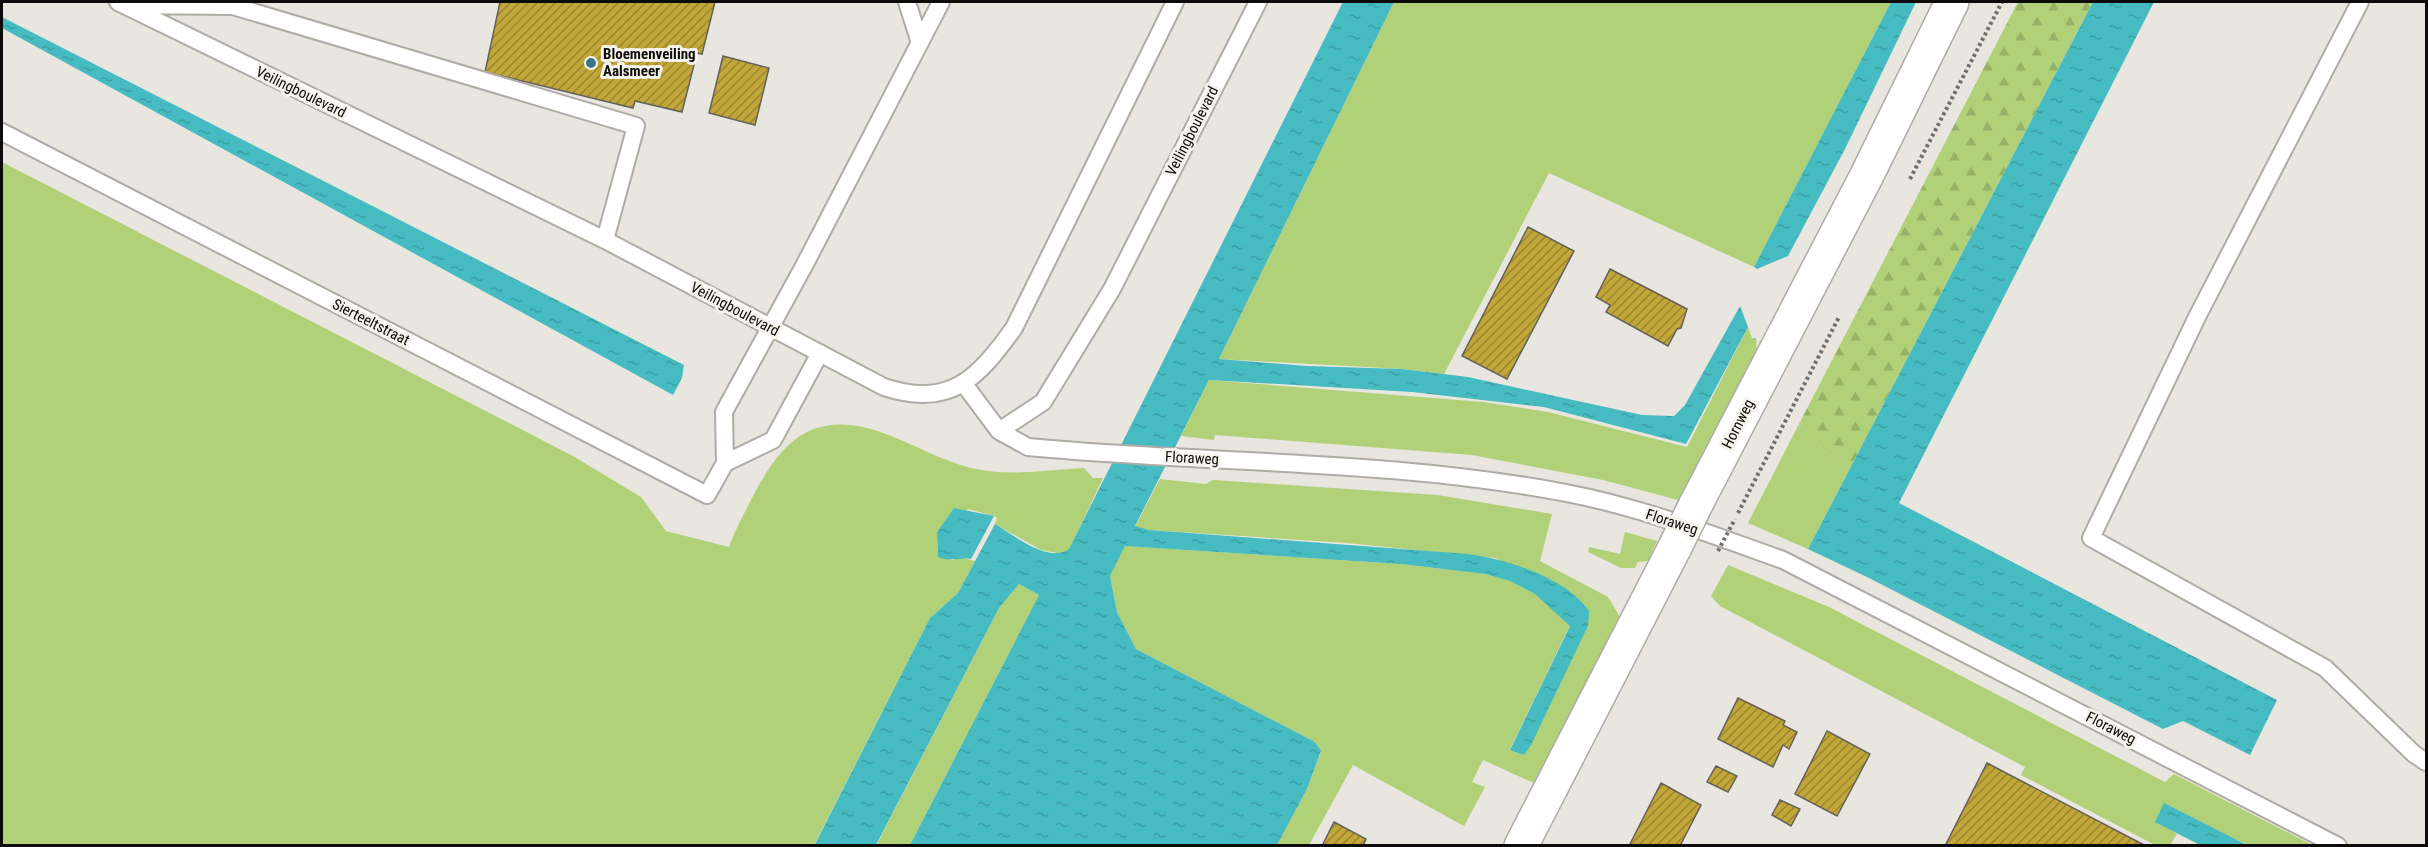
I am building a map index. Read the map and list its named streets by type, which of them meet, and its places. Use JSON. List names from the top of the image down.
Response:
{
  "streets": {
    "street": ["Hornweg"],
    "lane": ["Veilingboulevard", "Sierteeltstraat", "Floraweg"]
  },
  "crossings": [
    ["Veilingboulevard", "Floraweg"]
  ],
  "places": ["Bloemenveiling Aalsmeer"]
}
